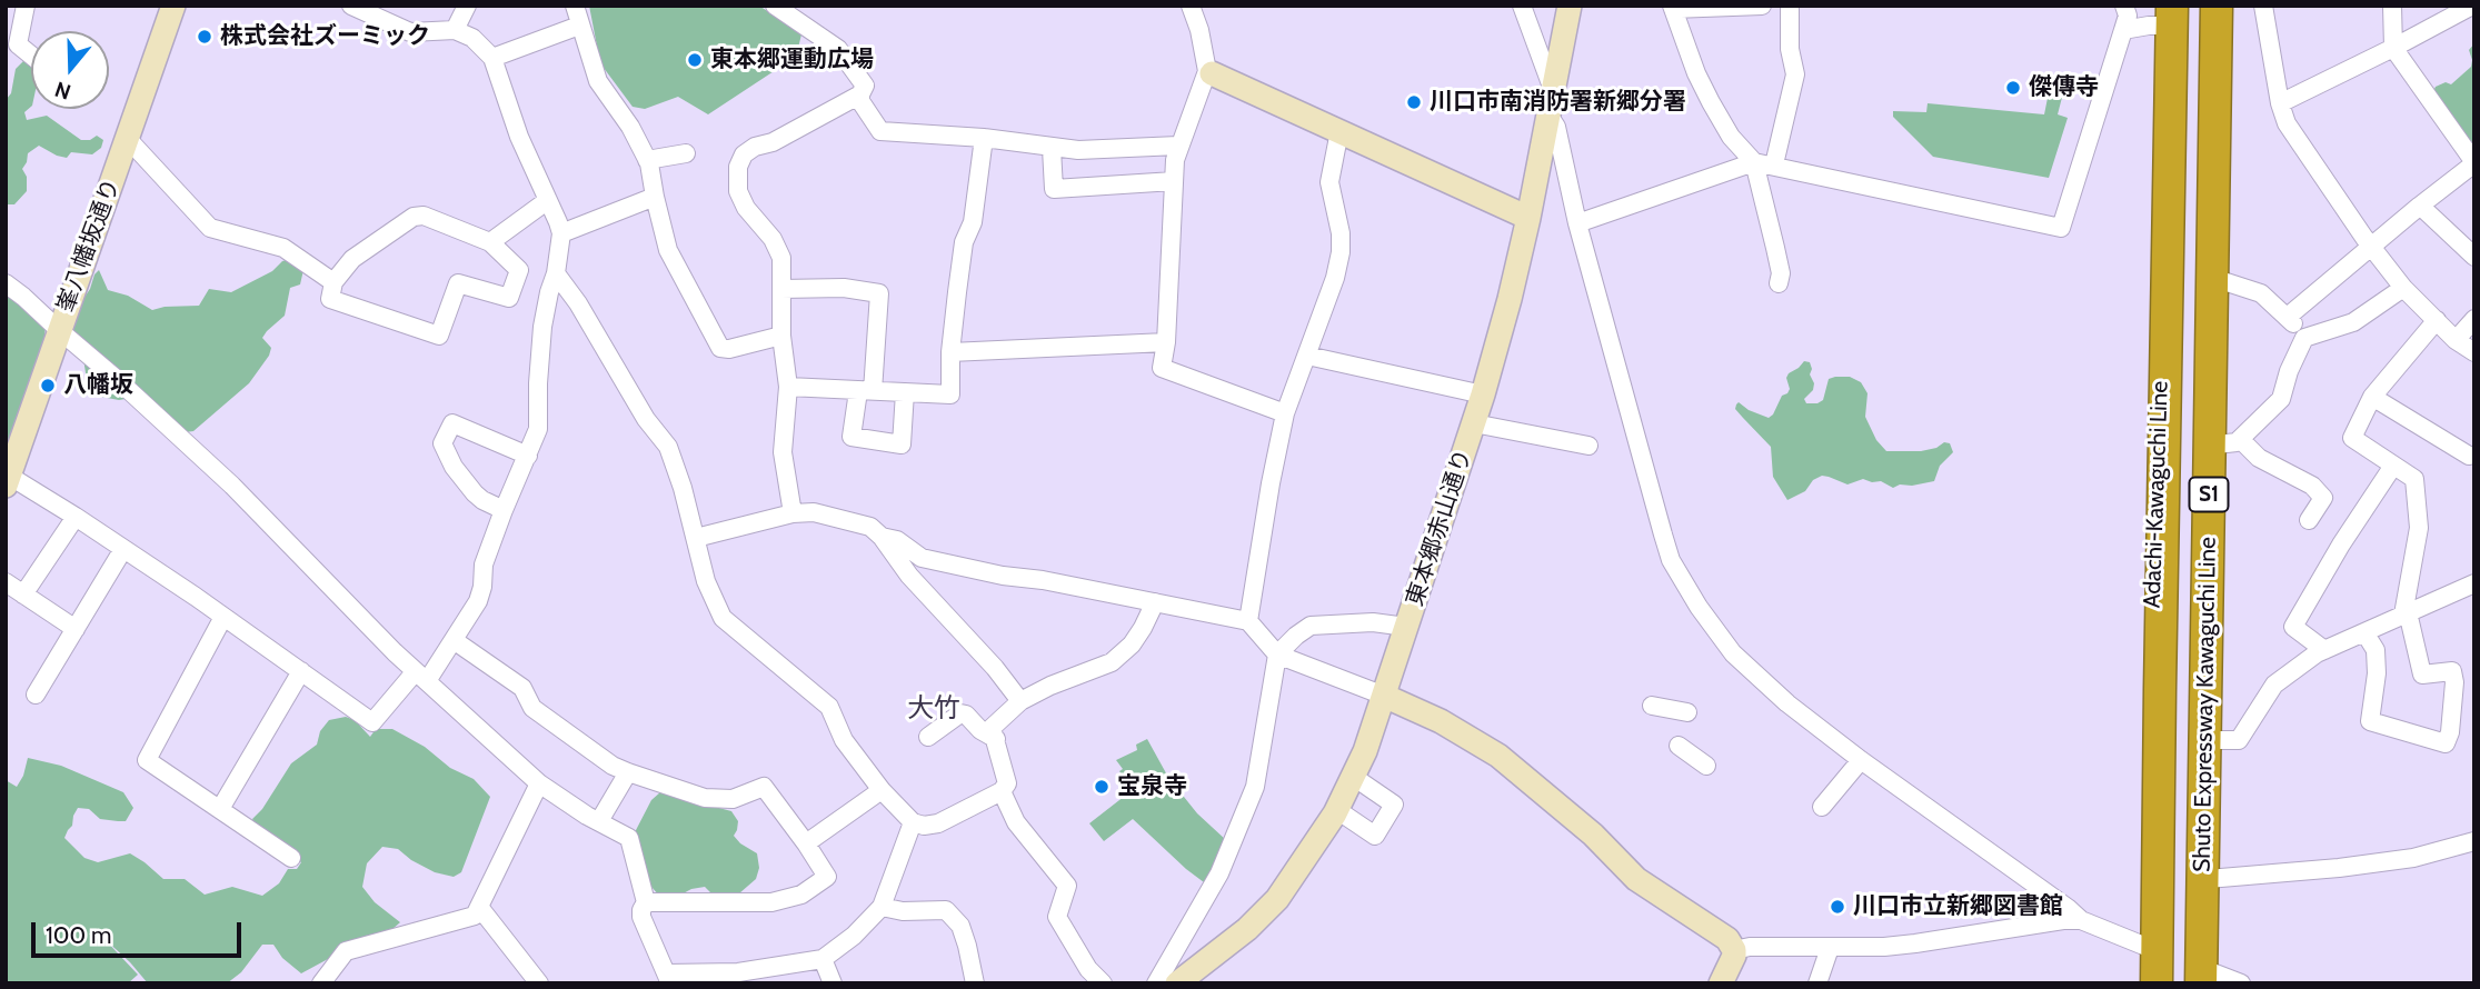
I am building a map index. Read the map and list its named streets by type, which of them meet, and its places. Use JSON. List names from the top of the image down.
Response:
{
  "streets": {
    "highway": ["S1", "Shuto Expressway Kawaguchi Line"],
    "street": ["峯八幡坂通り", "Adachi-Kawaguchi Line", "東本郷赤山通り"]
  },
  "crossings": [
    ["Adachi-Kawaguchi Line", "Shuto Expressway Kawaguchi Line"]
  ],
  "districts": ["大竹"],
  "places": [
    "株式会社ズーミック",
    "東本郷運動広場",
    "傑傳寺",
    "川口市南消防署新郷分署",
    "八幡坂",
    "宝泉寺",
    "川口市立新郷図書館"
  ],
  "scale_bar": "100 m",
  "north": "bottom"
}
